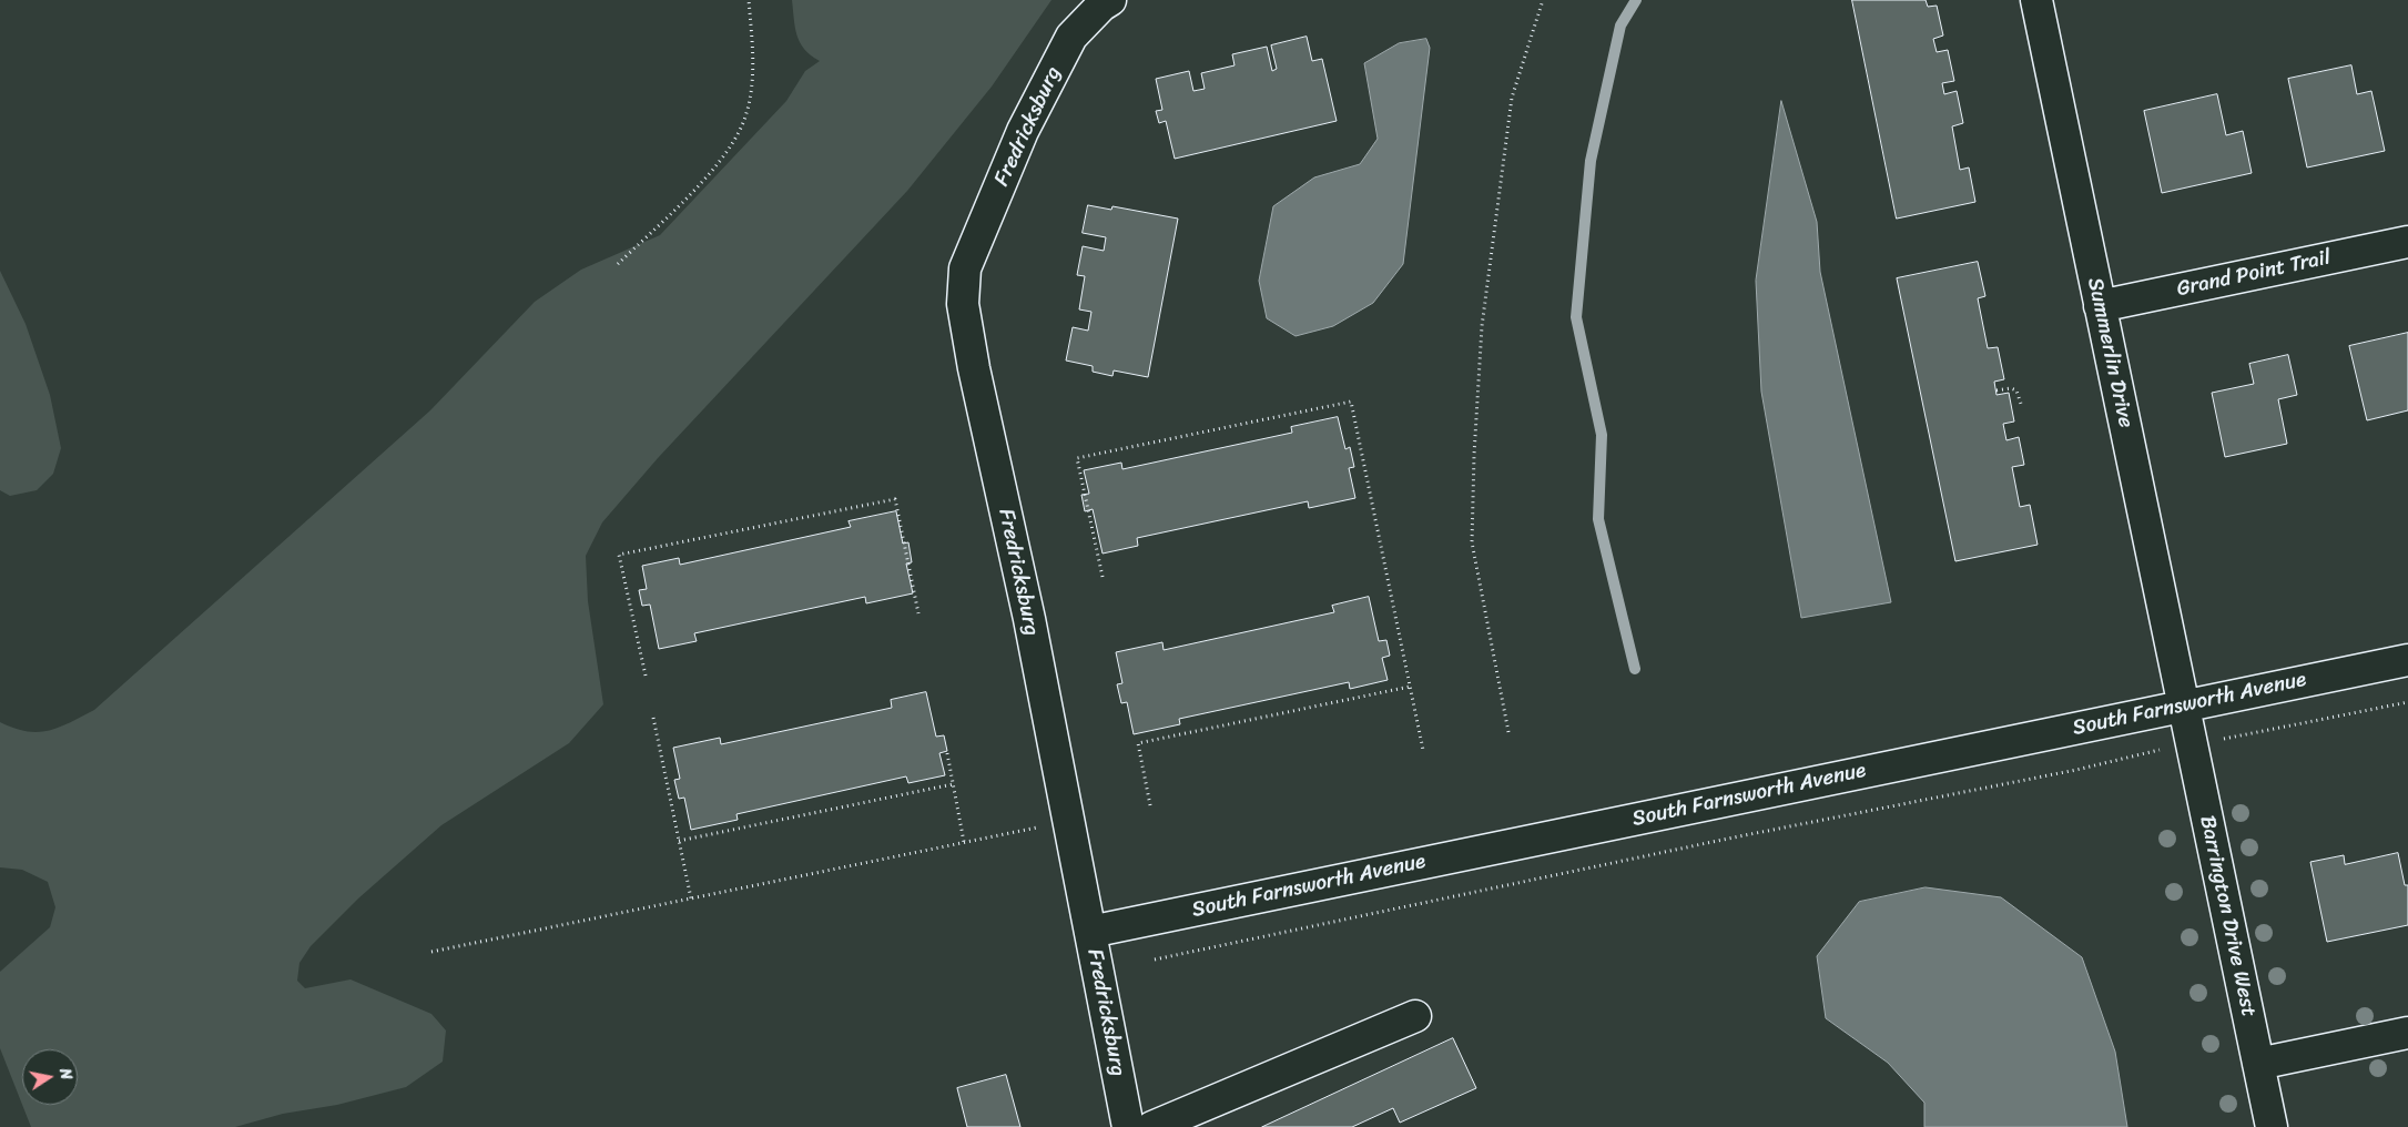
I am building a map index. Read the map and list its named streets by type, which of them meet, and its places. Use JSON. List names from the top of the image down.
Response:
{
  "streets": {
    "street": [
      "Fredricksburg",
      "Grand Point Trail",
      "Summerlin Drive",
      "South Farnsworth Avenue",
      "Barrington Drive West"
    ]
  },
  "crossings": [
    ["Fredricksburg", "South Farnsworth Avenue"],
    ["Grand Point Trail", "Summerlin Drive"],
    ["Summerlin Drive", "South Farnsworth Avenue"],
    ["Summerlin Drive", "Barrington Drive West"],
    ["South Farnsworth Avenue", "Barrington Drive West"]
  ],
  "north": "right"
}
